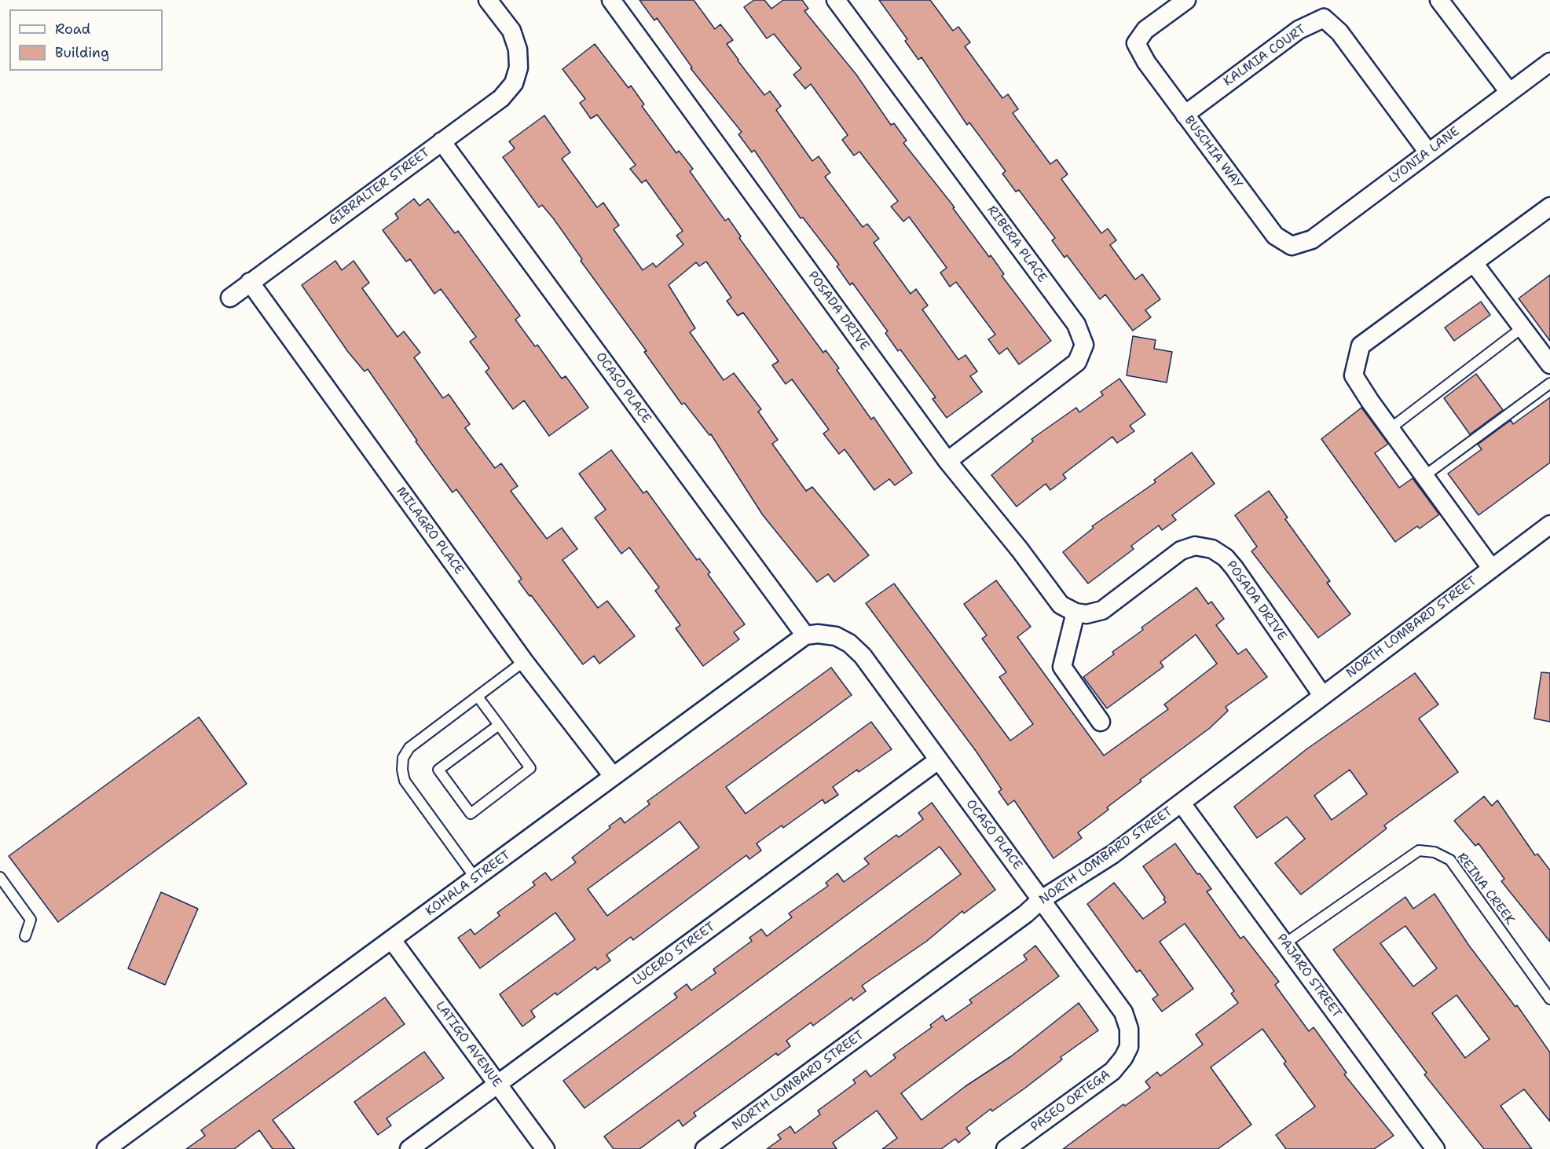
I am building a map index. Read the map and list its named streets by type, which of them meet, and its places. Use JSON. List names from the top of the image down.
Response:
{
  "streets": {
    "street": [
      "KALMIA COURT",
      "BUSCHIA WAY",
      "LYONIA LANE",
      "GIBRALTER STREET",
      "RIBERA PLACE",
      "POSADA DRIVE",
      "OCASO PLACE",
      "MILAGRO PLACE",
      "NORTH LOMBARD STREET",
      "KOHALA STREET",
      "LUCERO STREET",
      "PAJARO STREET",
      "LATIGO AVENUE",
      "PASEO ORTEGA"
    ],
    "lane": ["REINA CREEK"]
  },
  "crossings": [
    ["KALMIA COURT", "BUSCHIA WAY"],
    ["KALMIA COURT", "LYONIA LANE"],
    ["BUSCHIA WAY", "LYONIA LANE"],
    ["GIBRALTER STREET", "OCASO PLACE"],
    ["GIBRALTER STREET", "MILAGRO PLACE"],
    ["RIBERA PLACE", "POSADA DRIVE"],
    ["POSADA DRIVE", "NORTH LOMBARD STREET"],
    ["OCASO PLACE", "NORTH LOMBARD STREET"],
    ["OCASO PLACE", "KOHALA STREET"],
    ["OCASO PLACE", "LUCERO STREET"],
    ["OCASO PLACE", "PASEO ORTEGA"],
    ["MILAGRO PLACE", "KOHALA STREET"],
    ["NORTH LOMBARD STREET", "PAJARO STREET"],
    ["KOHALA STREET", "LATIGO AVENUE"],
    ["REINA CREEK", "PAJARO STREET"],
    ["LUCERO STREET", "LATIGO AVENUE"]
  ],
  "legend": ["Road", "Building"]
}
